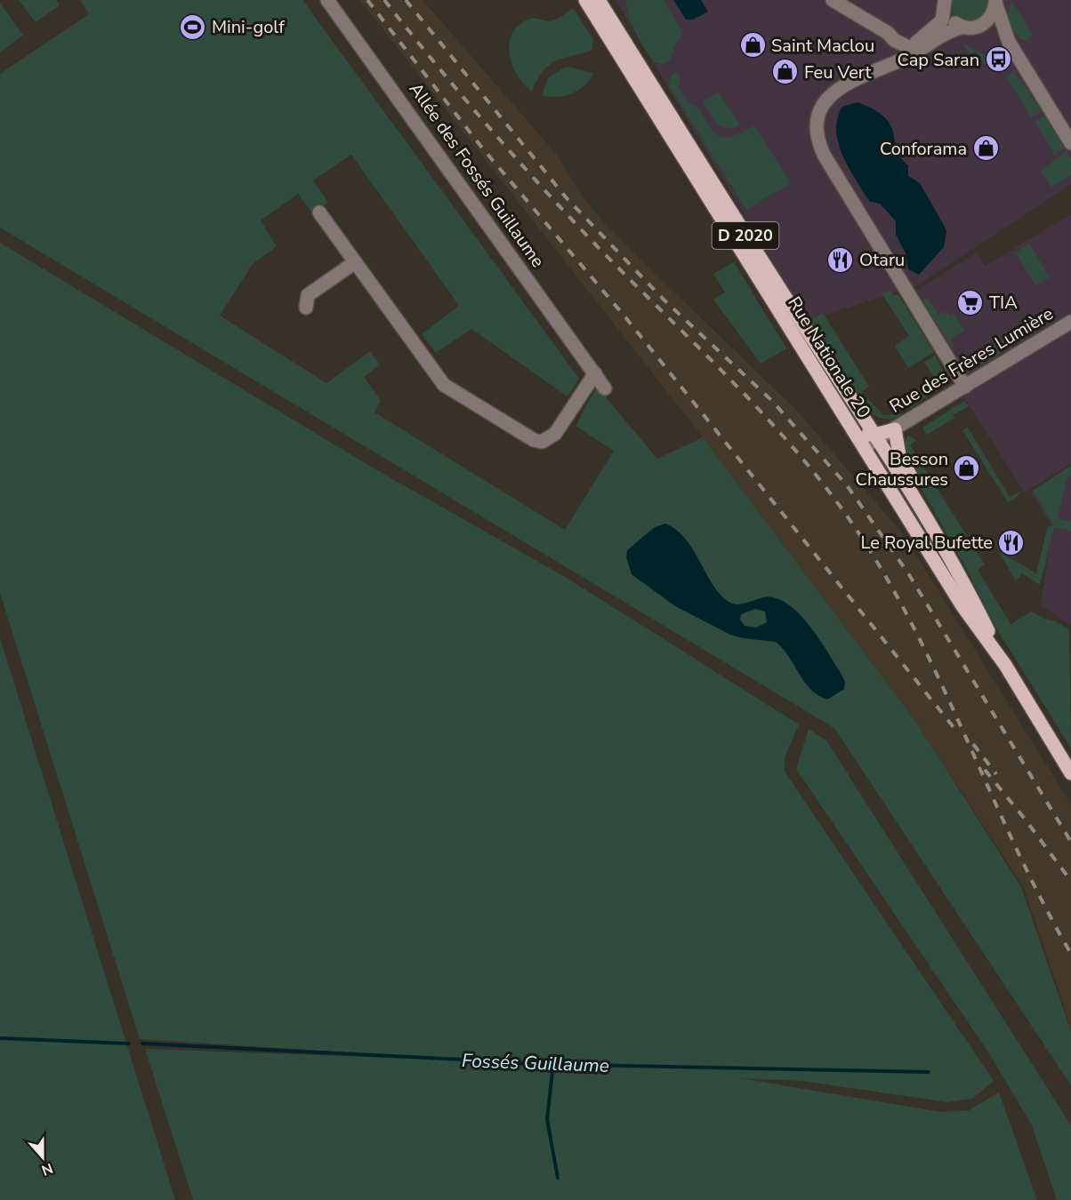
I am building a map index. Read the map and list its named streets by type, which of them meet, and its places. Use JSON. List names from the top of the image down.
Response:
{
  "streets": {
    "main road": ["D 2020", "Rue Nationale 20"],
    "street": ["Allée des Fossés Guillaume", "Rue des Frères Lumière"]
  },
  "crossings": [
    ["D 2020", "Rue Nationale 20"],
    ["D 2020", "Rue des Frères Lumière"],
    ["Rue Nationale 20", "Rue des Frères Lumière"]
  ],
  "water": ["Fossés Guillaume"],
  "places": {
    "sports": ["Mini-golf"],
    "shop": [
      "Saint Maclou",
      "Feu Vert",
      "Conforama",
      "Besson Chaussures"
    ],
    "bus stop": ["Cap Saran"],
    "restaurant": ["Otaru", "Le Royal Bufette"],
    "supermarket": ["TIA"]
  },
  "north": "bottom"
}
